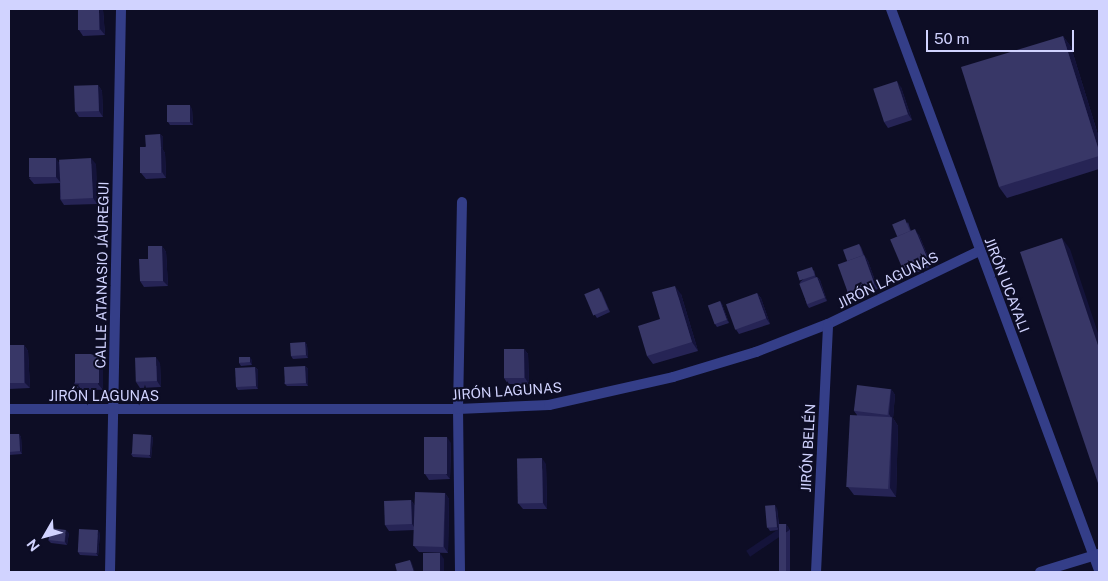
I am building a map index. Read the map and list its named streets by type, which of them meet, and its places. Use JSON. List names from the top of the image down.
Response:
{
  "streets": {
    "street": [
      "CALLE ATANASIO JÁUREGUI",
      "JIRÓN LAGUNAS",
      "JIRÓN UCAYALI",
      "JIRÓN BELÉN"
    ]
  },
  "crossings": [
    ["CALLE ATANASIO JÁUREGUI", "JIRÓN LAGUNAS"],
    ["JIRÓN LAGUNAS", "JIRÓN UCAYALI"],
    ["JIRÓN LAGUNAS", "JIRÓN BELÉN"]
  ],
  "scale_bar": "50 m",
  "north": "bottom left"
}
